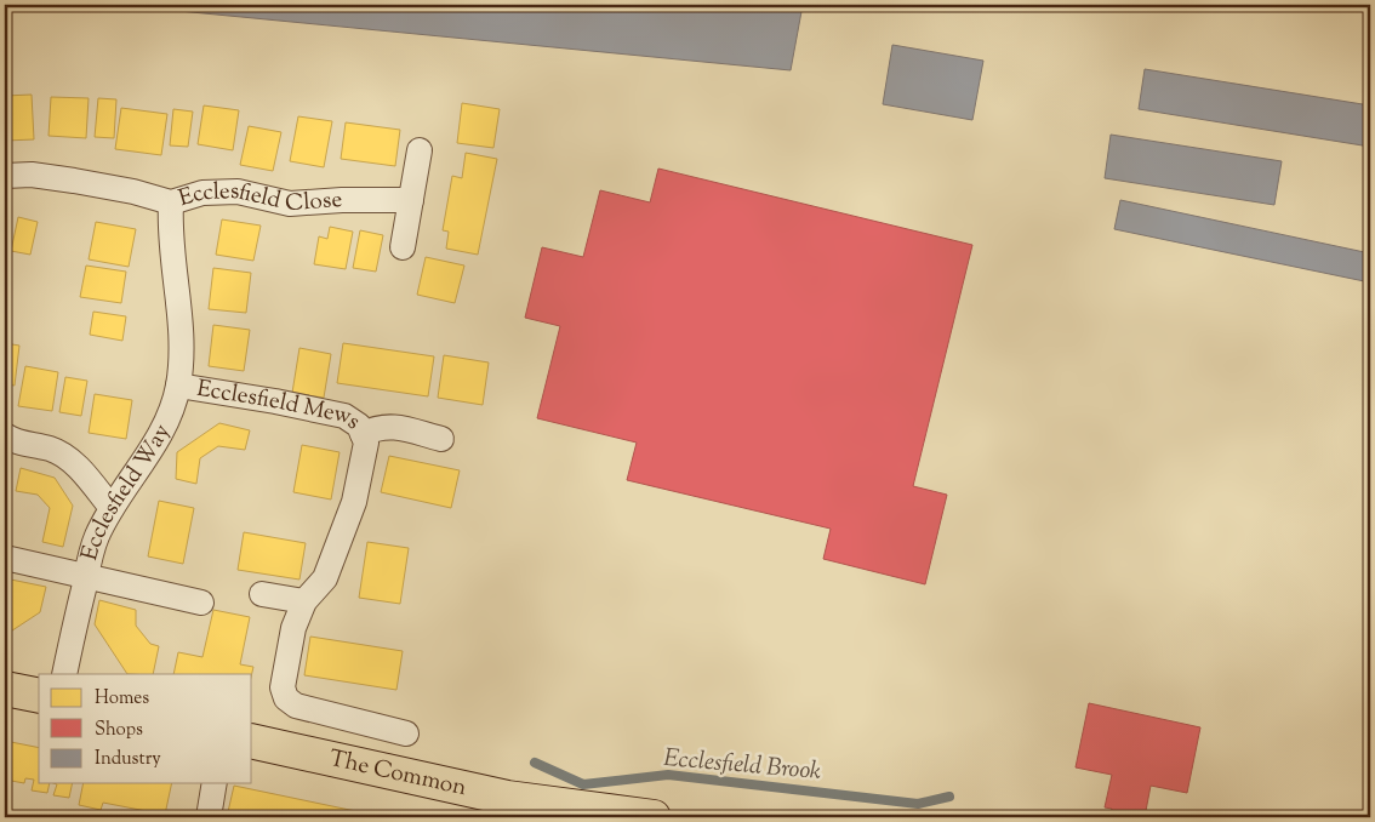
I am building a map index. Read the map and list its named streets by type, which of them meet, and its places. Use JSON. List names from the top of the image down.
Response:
{
  "streets": {
    "main road": ["The Common"],
    "street": ["Ecclesfield Close", "Ecclesfield Mews", "Ecclesfield Way"]
  },
  "crossings": [
    ["Ecclesfield Close", "Ecclesfield Way"],
    ["Ecclesfield Mews", "Ecclesfield Way"]
  ],
  "water": ["Ecclesfield Brook"],
  "legend": ["Homes", "Shops", "Industry"]
}
